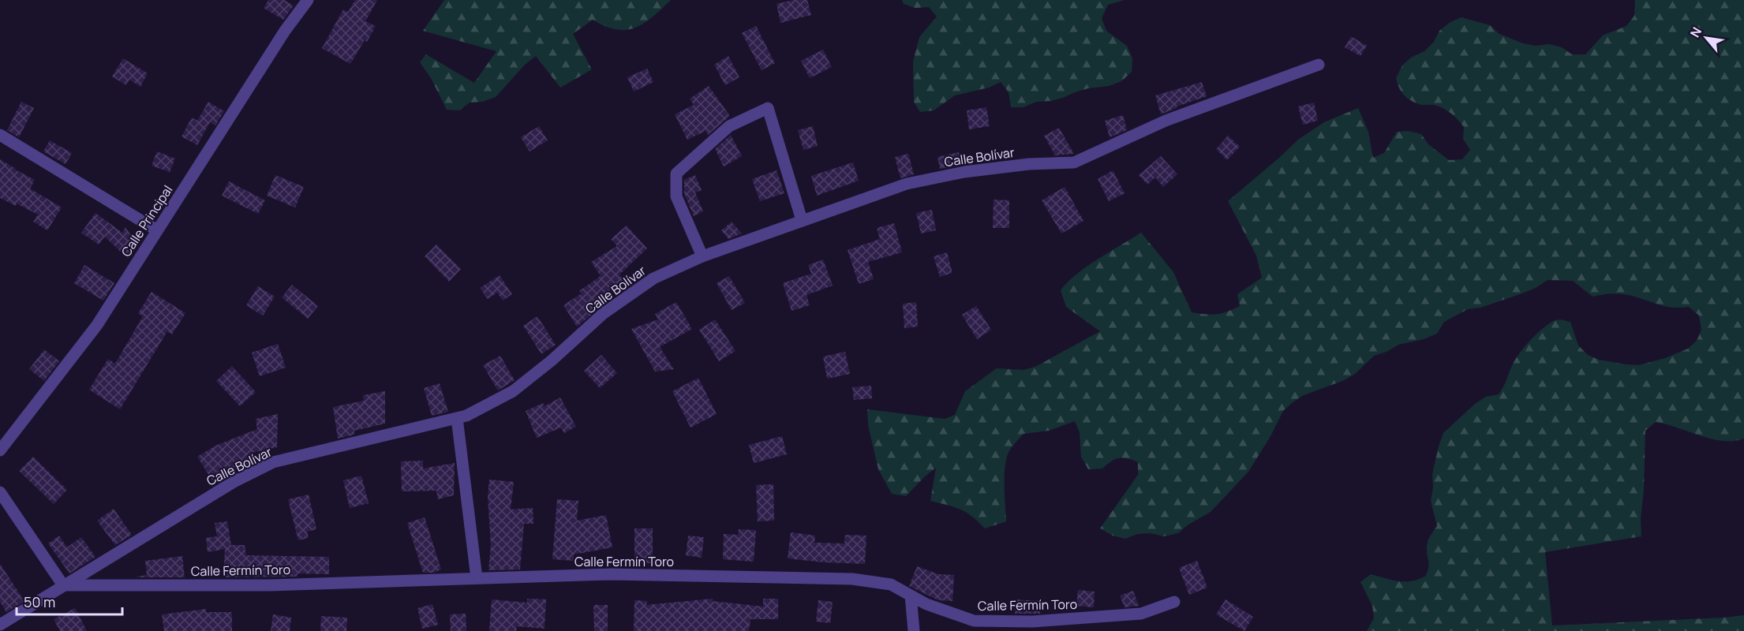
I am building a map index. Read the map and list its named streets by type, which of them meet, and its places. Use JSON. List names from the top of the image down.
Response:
{
  "streets": {
    "street": ["Calle Bolívar", "Calle Principal", "Calle Fermín Toro"]
  },
  "crossings": [
    ["Calle Bolívar", "Calle Fermín Toro"]
  ],
  "scale_bar": "50 m",
  "north": "top left"
}
